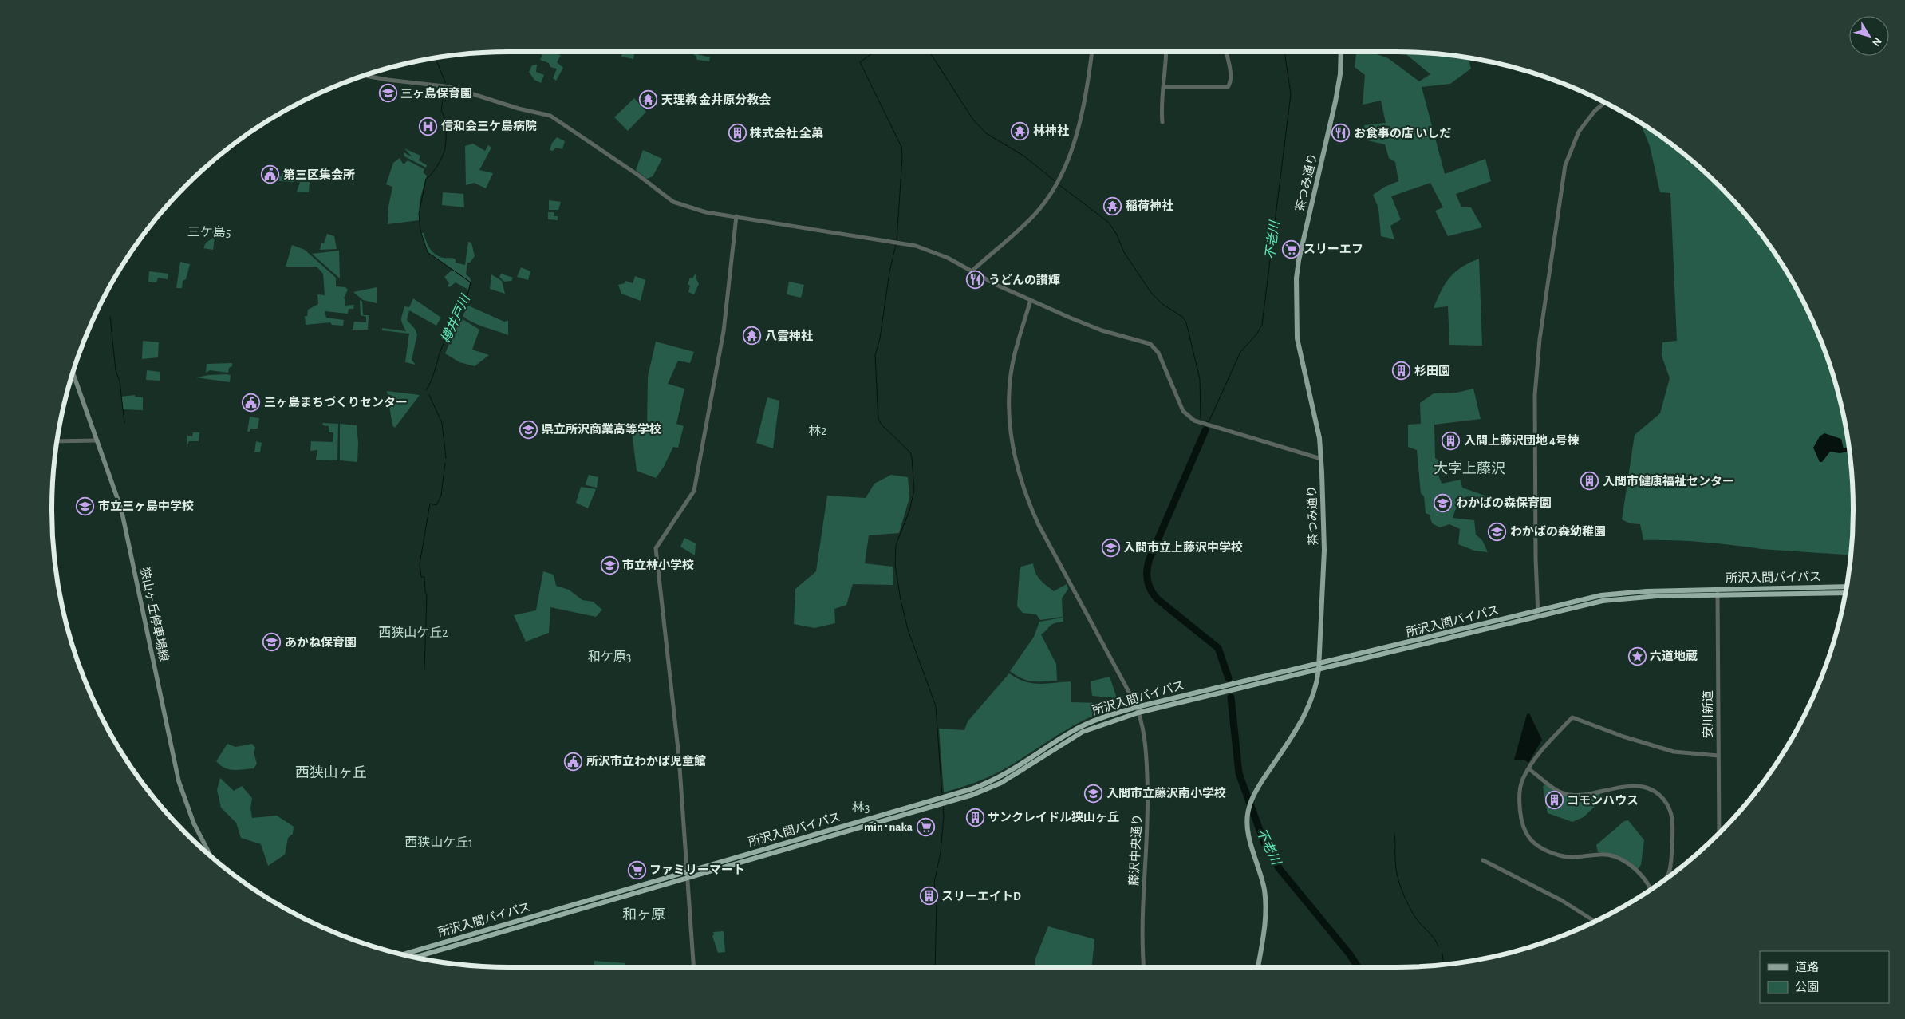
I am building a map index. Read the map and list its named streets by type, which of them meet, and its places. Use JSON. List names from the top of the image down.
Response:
{
  "streets": {
    "highway": ["所沢入間バイパス"],
    "main road": ["茶つみ通り", "狭山ヶ丘停車場線"],
    "street": ["安川新道", "藤沢中央通り"]
  },
  "crossings": [
    ["茶つみ通り", "所沢入間バイパス"],
    ["所沢入間バイパス", "安川新道"],
    ["所沢入間バイパス", "藤沢中央通り"]
  ],
  "districts": [
    "三ケ島5",
    "林2",
    "大字上藤沢",
    "西狭山ケ丘2",
    "和ケ原3",
    "西狭山ヶ丘",
    "林3",
    "西狭山ケ丘1",
    "和ヶ原"
  ],
  "water": ["不老川", "樽井戸川"],
  "places": {
    "school or university": [
      "三ヶ島保育園",
      "県立所沢商業高等学校",
      "わかばの森保育園",
      "市立三ヶ島中学校",
      "わかばの森幼稚園",
      "入間市立上藤沢中学校",
      "市立林小学校",
      "あかね保育園",
      "入間市立藤沢南小学校"
    ],
    "temple": [
      "天理教 金井原分教会",
      "林神社",
      "稲荷神社",
      "八雲神社"
    ],
    "hospital": ["信和会三ケ島病院"],
    "building": [
      "株式会社 全菓",
      "杉田園",
      "入間上藤沢団地 4号棟",
      "入間市健康福祉センター",
      "コモンハウス",
      "サンクレイドル狭山ヶ丘",
      "スリーエイトD"
    ],
    "restaurant": ["お食事の店 いしだ", "うどんの讃輝"],
    "public building": ["第三区集会所", "三ヶ島まちづくりセンター", "所沢市立わかば児童館"],
    "supermarket": ["スリーエフ", "min･naka", "ファミリーマート"],
    "place": ["六道地蔵"]
  },
  "legend": ["道路", "公園"],
  "north": "bottom right"
}
